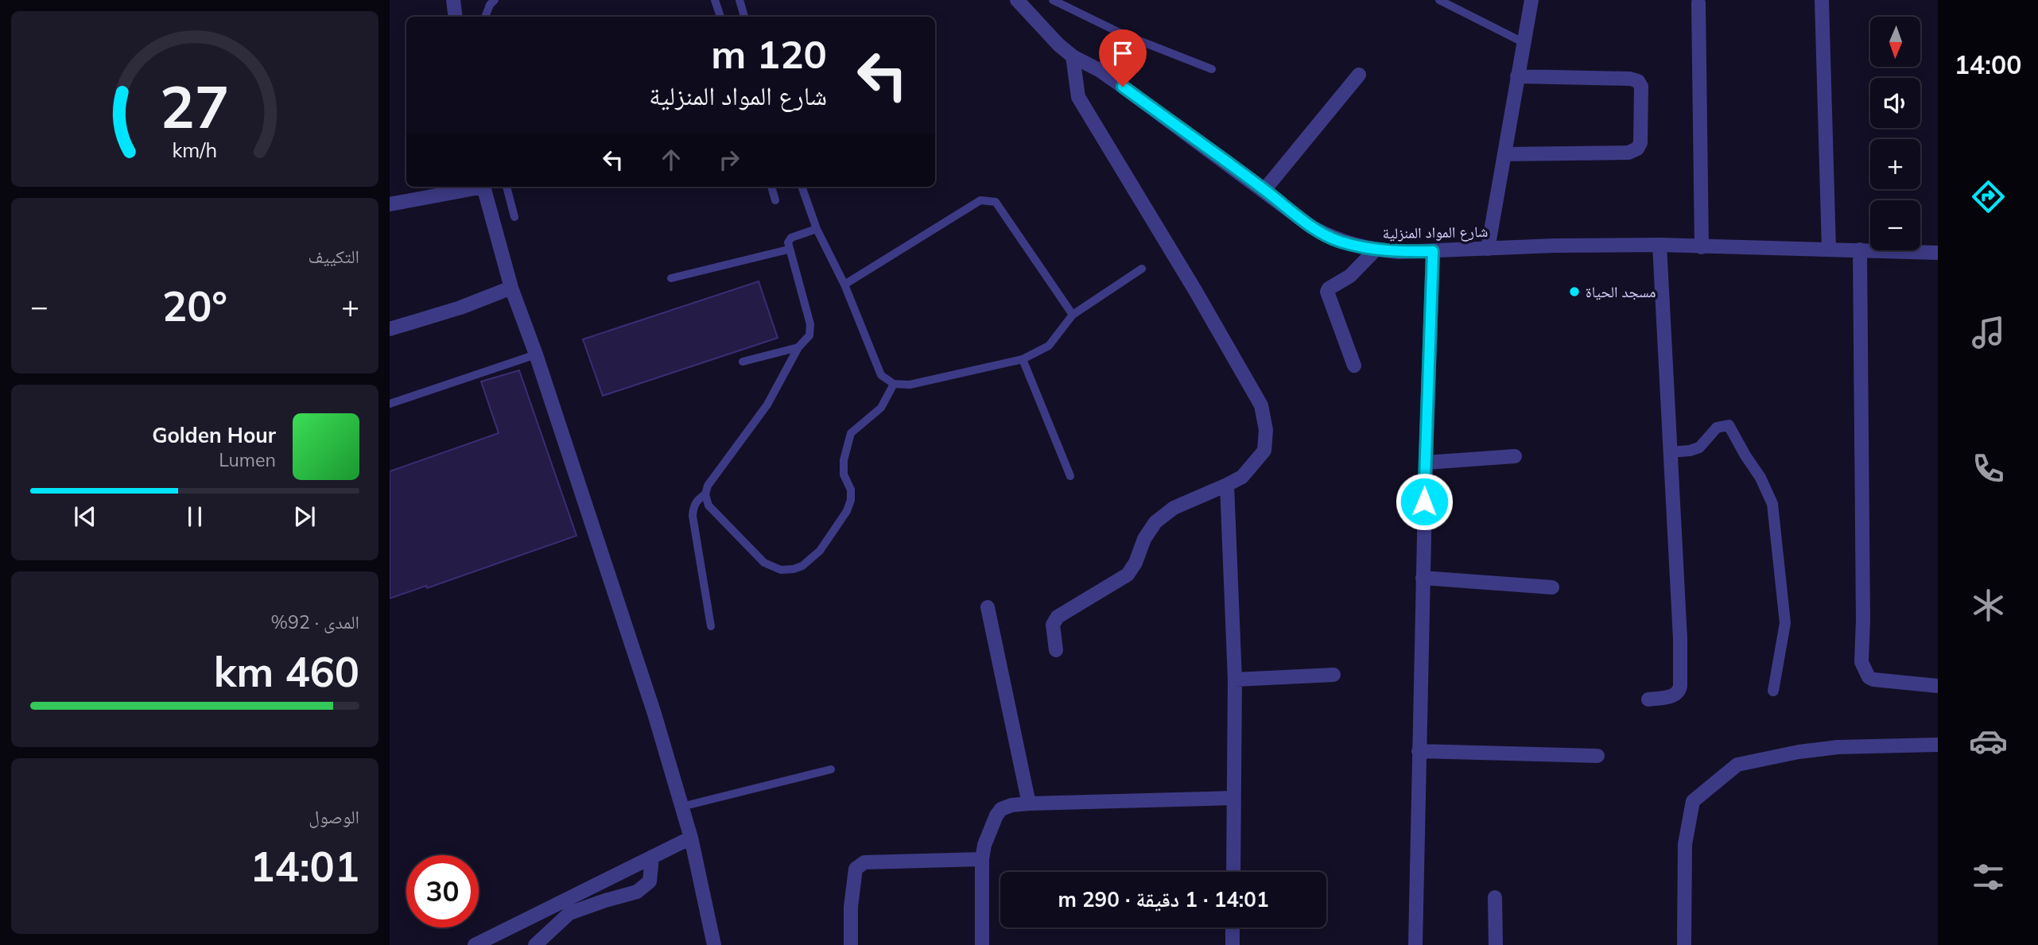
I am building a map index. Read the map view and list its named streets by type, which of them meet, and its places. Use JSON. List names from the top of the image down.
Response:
{
  "streets": {
    "street": ["شارع المواد المنزلية"]
  },
  "places": ["مسجد الحياة"],
  "north": "bottom",
  "page": {
    "tabs": "14:00",
    "map_buttons": ["+", "−"],
    "turn": ["120 m", "شارع المواد المنزلية"],
    "tile": [
      "التكييف",
      ["المدى · 92%", "460 km"],
      ["الوصول", "14:01"]
    ],
    "heat": ["−", "20°", "+"],
    "song": ["Golden Hour", "Lumen"],
    "limit": "30",
    "trip": "14:01 · 1 دقيقة · 290 m",
    "gauge": ["27", "km/h"]
  }
}
